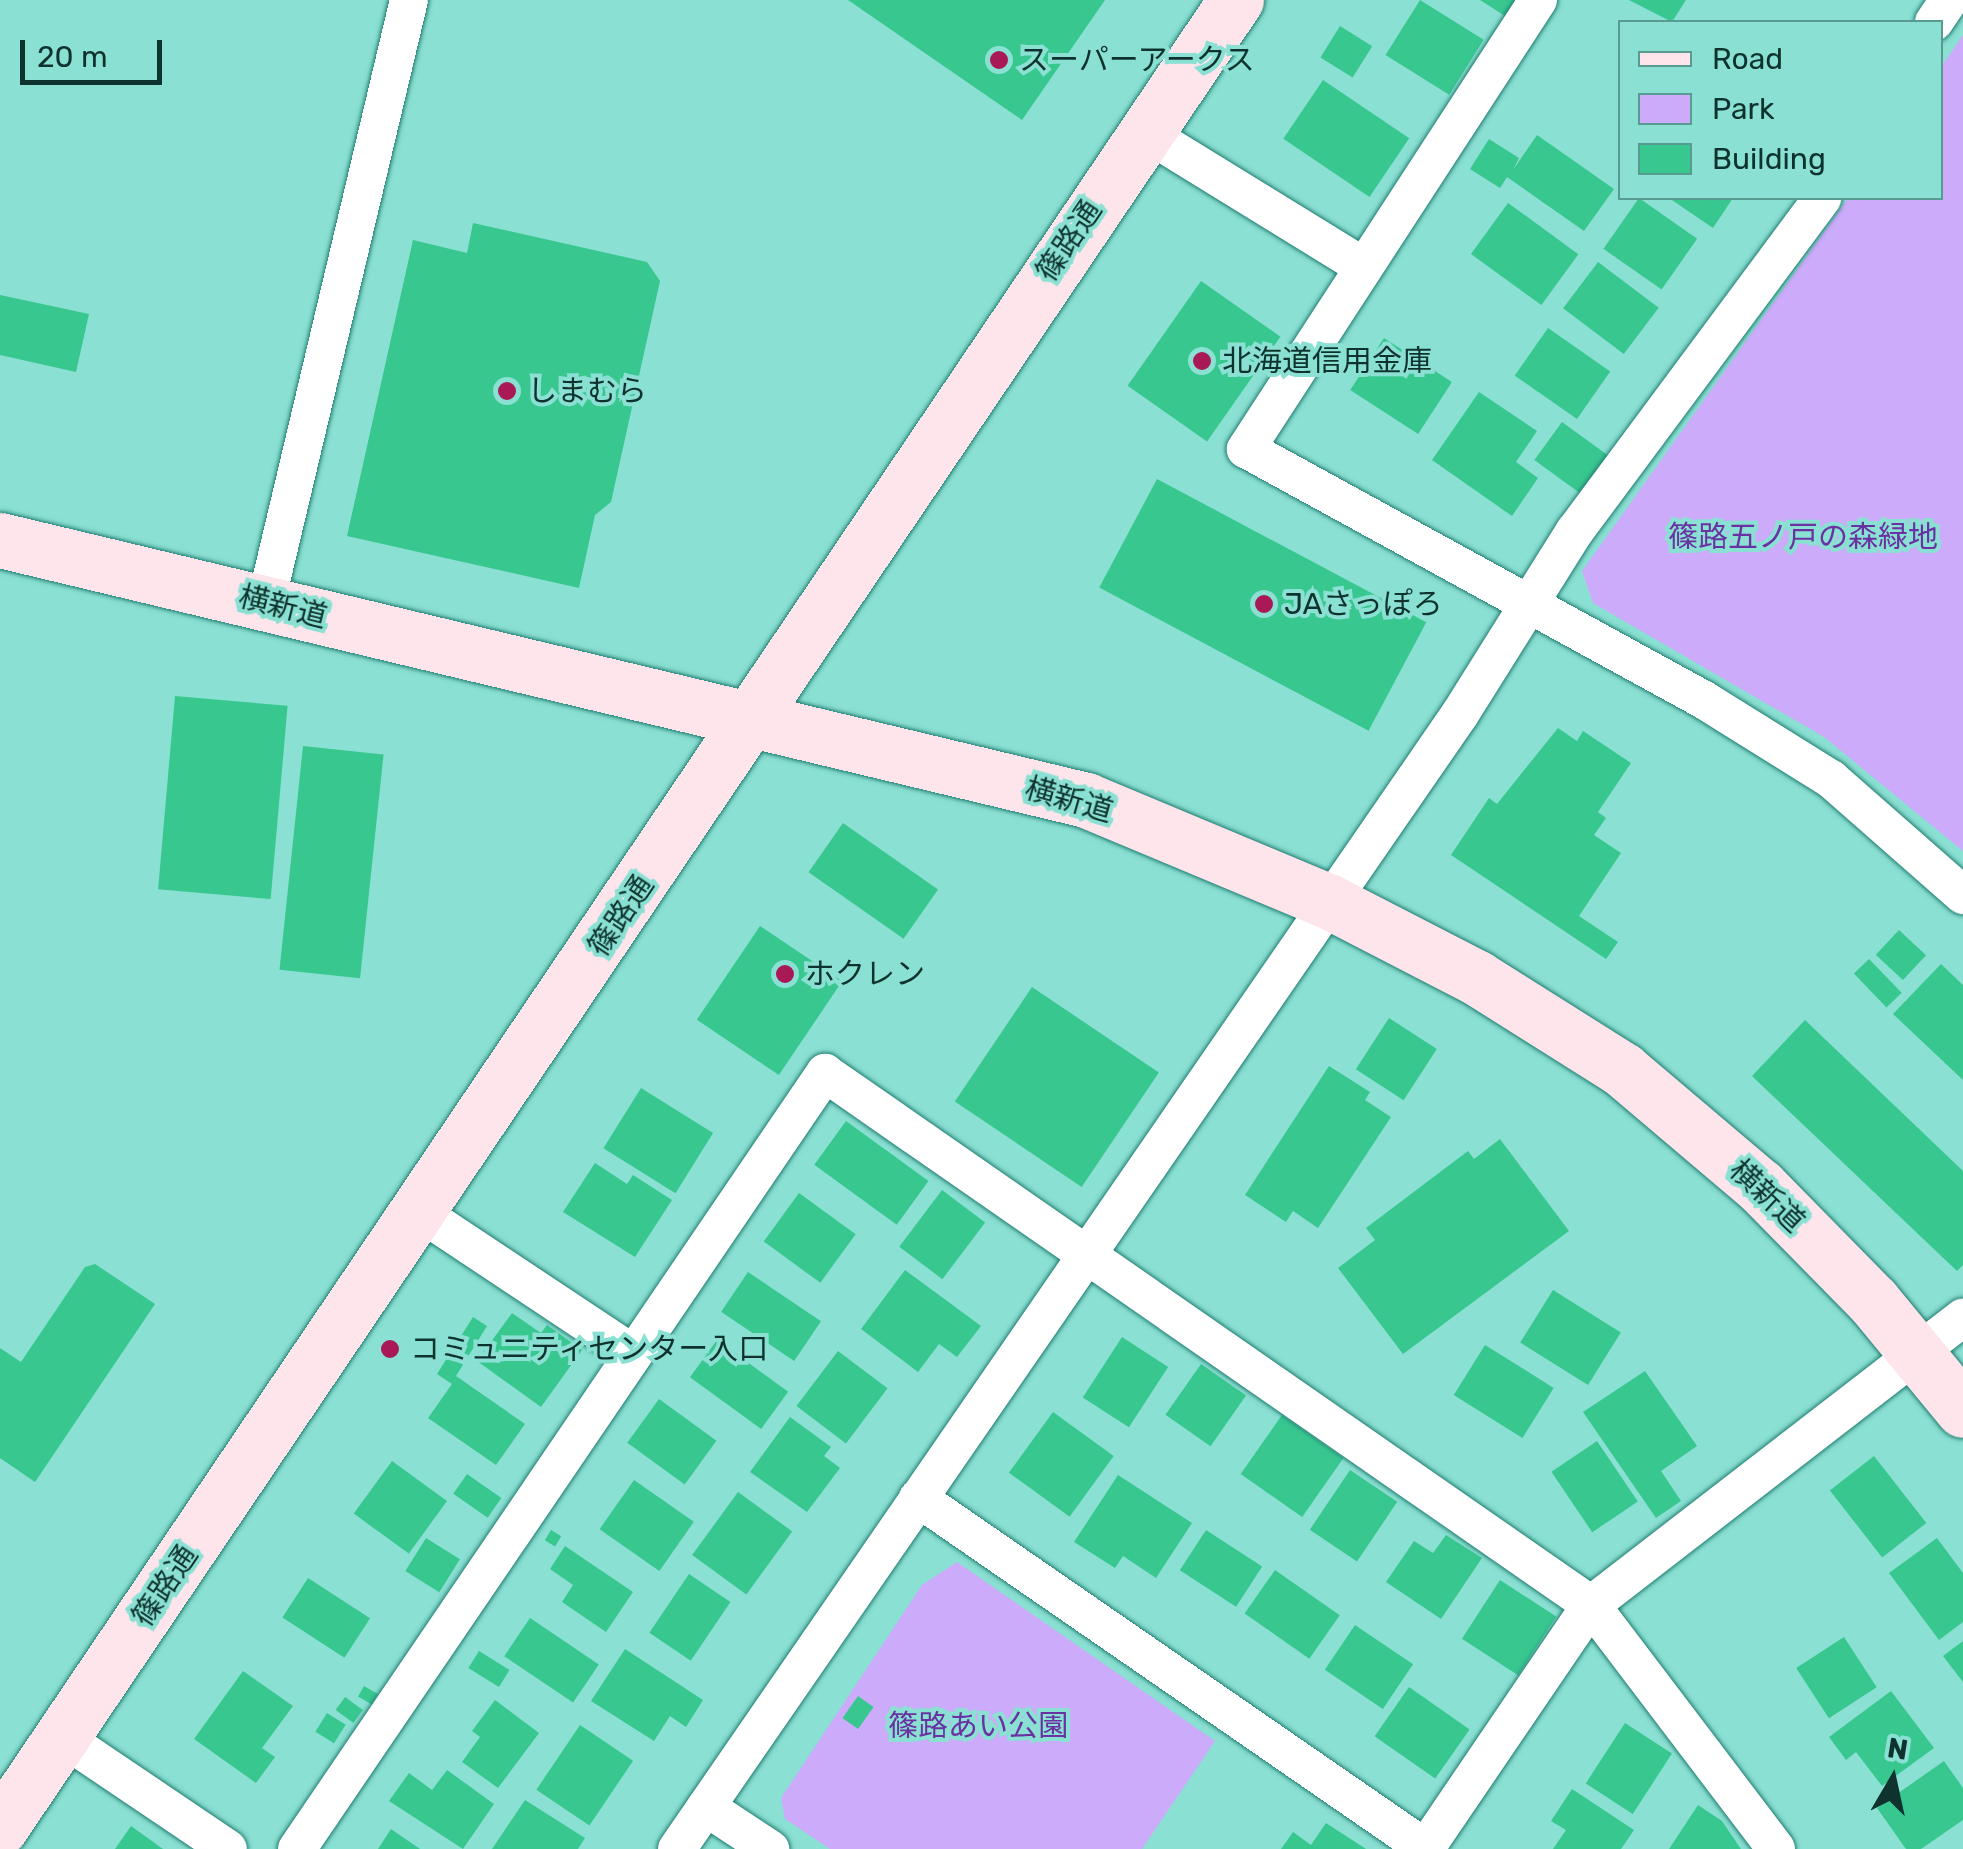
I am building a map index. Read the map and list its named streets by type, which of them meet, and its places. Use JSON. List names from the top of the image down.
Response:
{
  "streets": {
    "main road": ["篠路通", "横新道"]
  },
  "crossings": [
    ["篠路通", "横新道"]
  ],
  "parks": ["篠路五ノ戸の森緑地", "篠路あい公園"],
  "places": [
    "スーパーアークス",
    "北海道信用金庫",
    "しまむら",
    "JAさっぽろ",
    "ホクレン",
    "コミュニティセンター入口"
  ],
  "legend": ["Road", "Park", "Building"],
  "scale_bar": "20 m",
  "north": "top"
}
